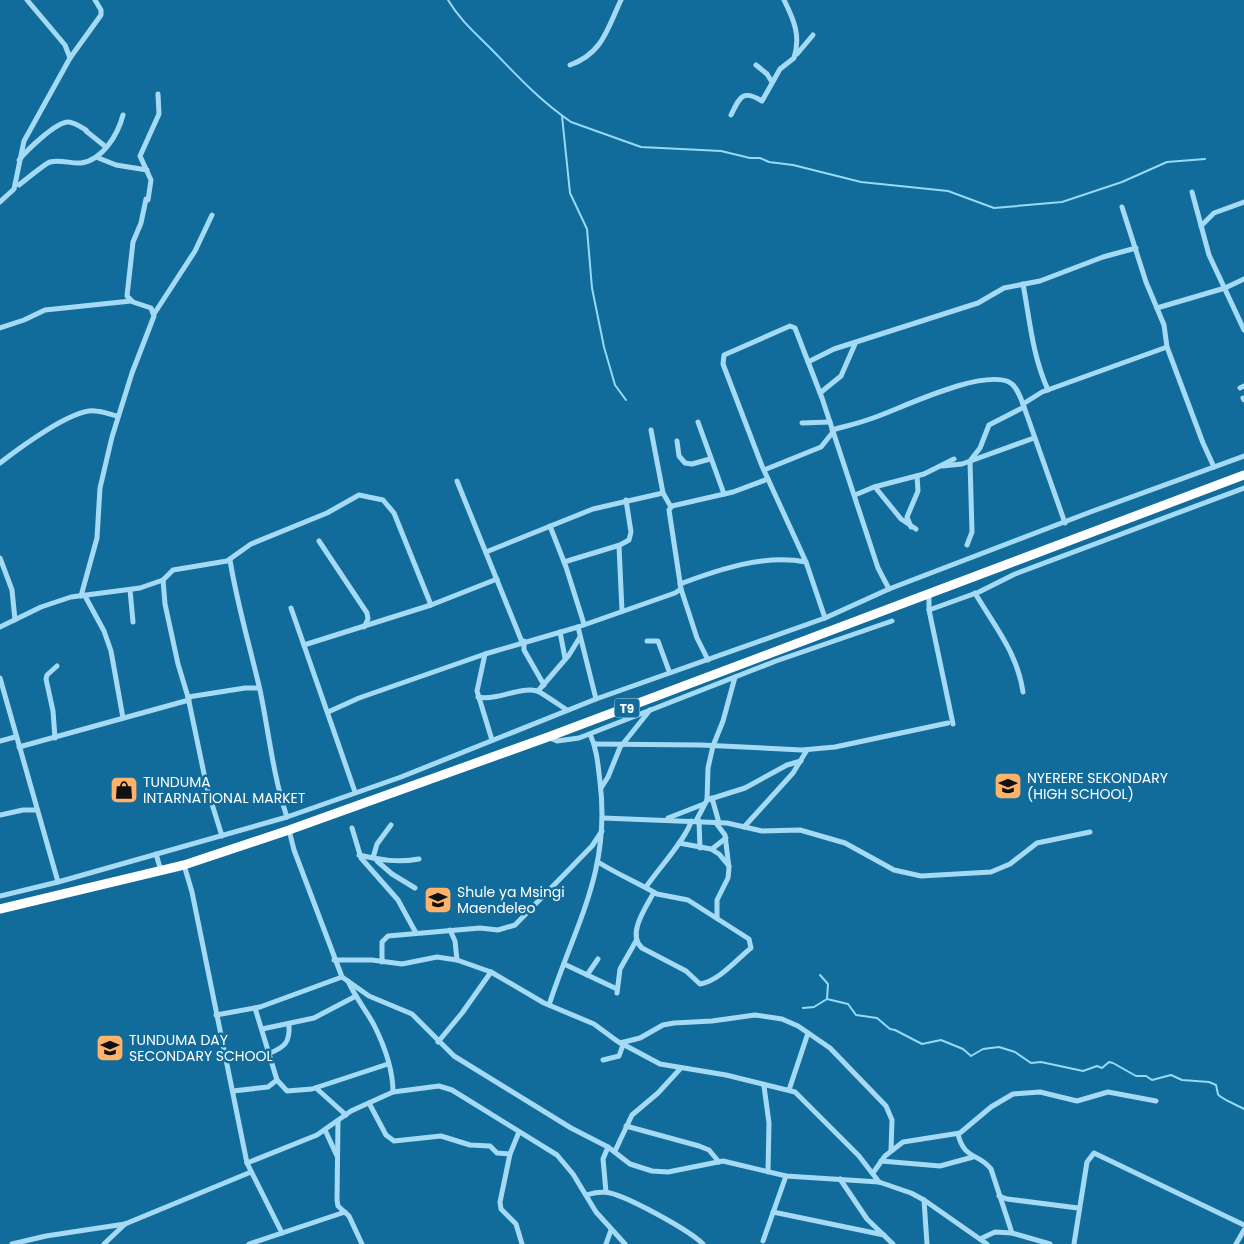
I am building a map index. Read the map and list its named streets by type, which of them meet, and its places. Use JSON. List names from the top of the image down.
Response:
{
  "streets": {
    "highway": ["T9"]
  },
  "places": {
    "school or university": ["NYERERE SEKONDARY (HIGH SCHOOL)", "Shule ya Msingi Maendeleo", "TUNDUMA DAY SECONDARY SCHOOL"],
    "shop": ["TUNDUMA INTARNATIONAL MARKET"]
  }
}
